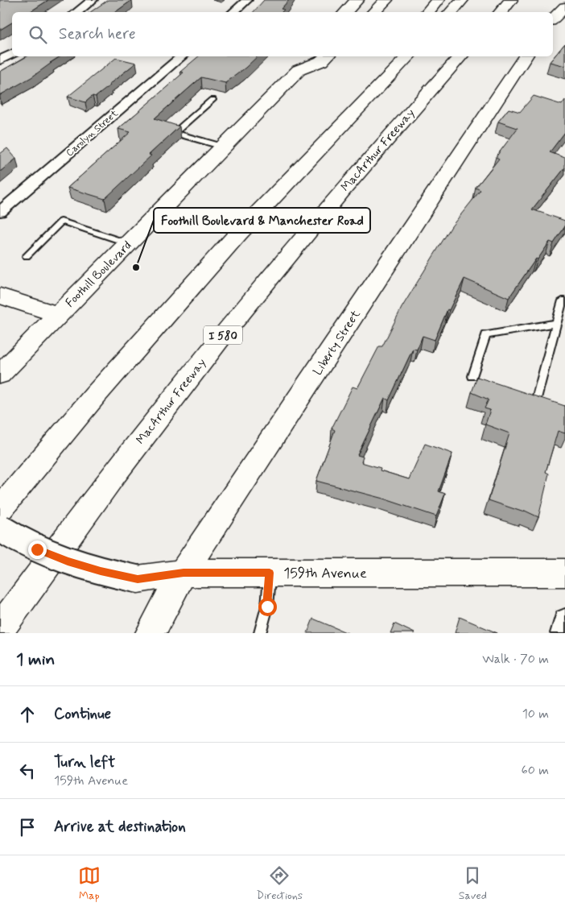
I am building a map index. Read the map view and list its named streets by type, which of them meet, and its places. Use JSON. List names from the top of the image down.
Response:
{
  "streets": {
    "main road": [
      "MacArthur Freeway",
      "Foothill Boulevard",
      "I 580",
      "Liberty Street",
      "159th Avenue"
    ],
    "street": ["Carolyn Street"]
  },
  "crossings": [
    ["Liberty Street", "159th Avenue"]
  ],
  "places": ["Foothill Boulevard & Manchester Road"],
  "page": {
    "search": "Search here",
    "heading": ["1 min", "Walk · 70 m"],
    "list": [
      ["Continue", "10 m"],
      ["Turn left", "159th Avenue", "60 m"],
      "Arrive at destination"
    ],
    "nav": ["Map", "Directions", "Saved"]
  }
}
